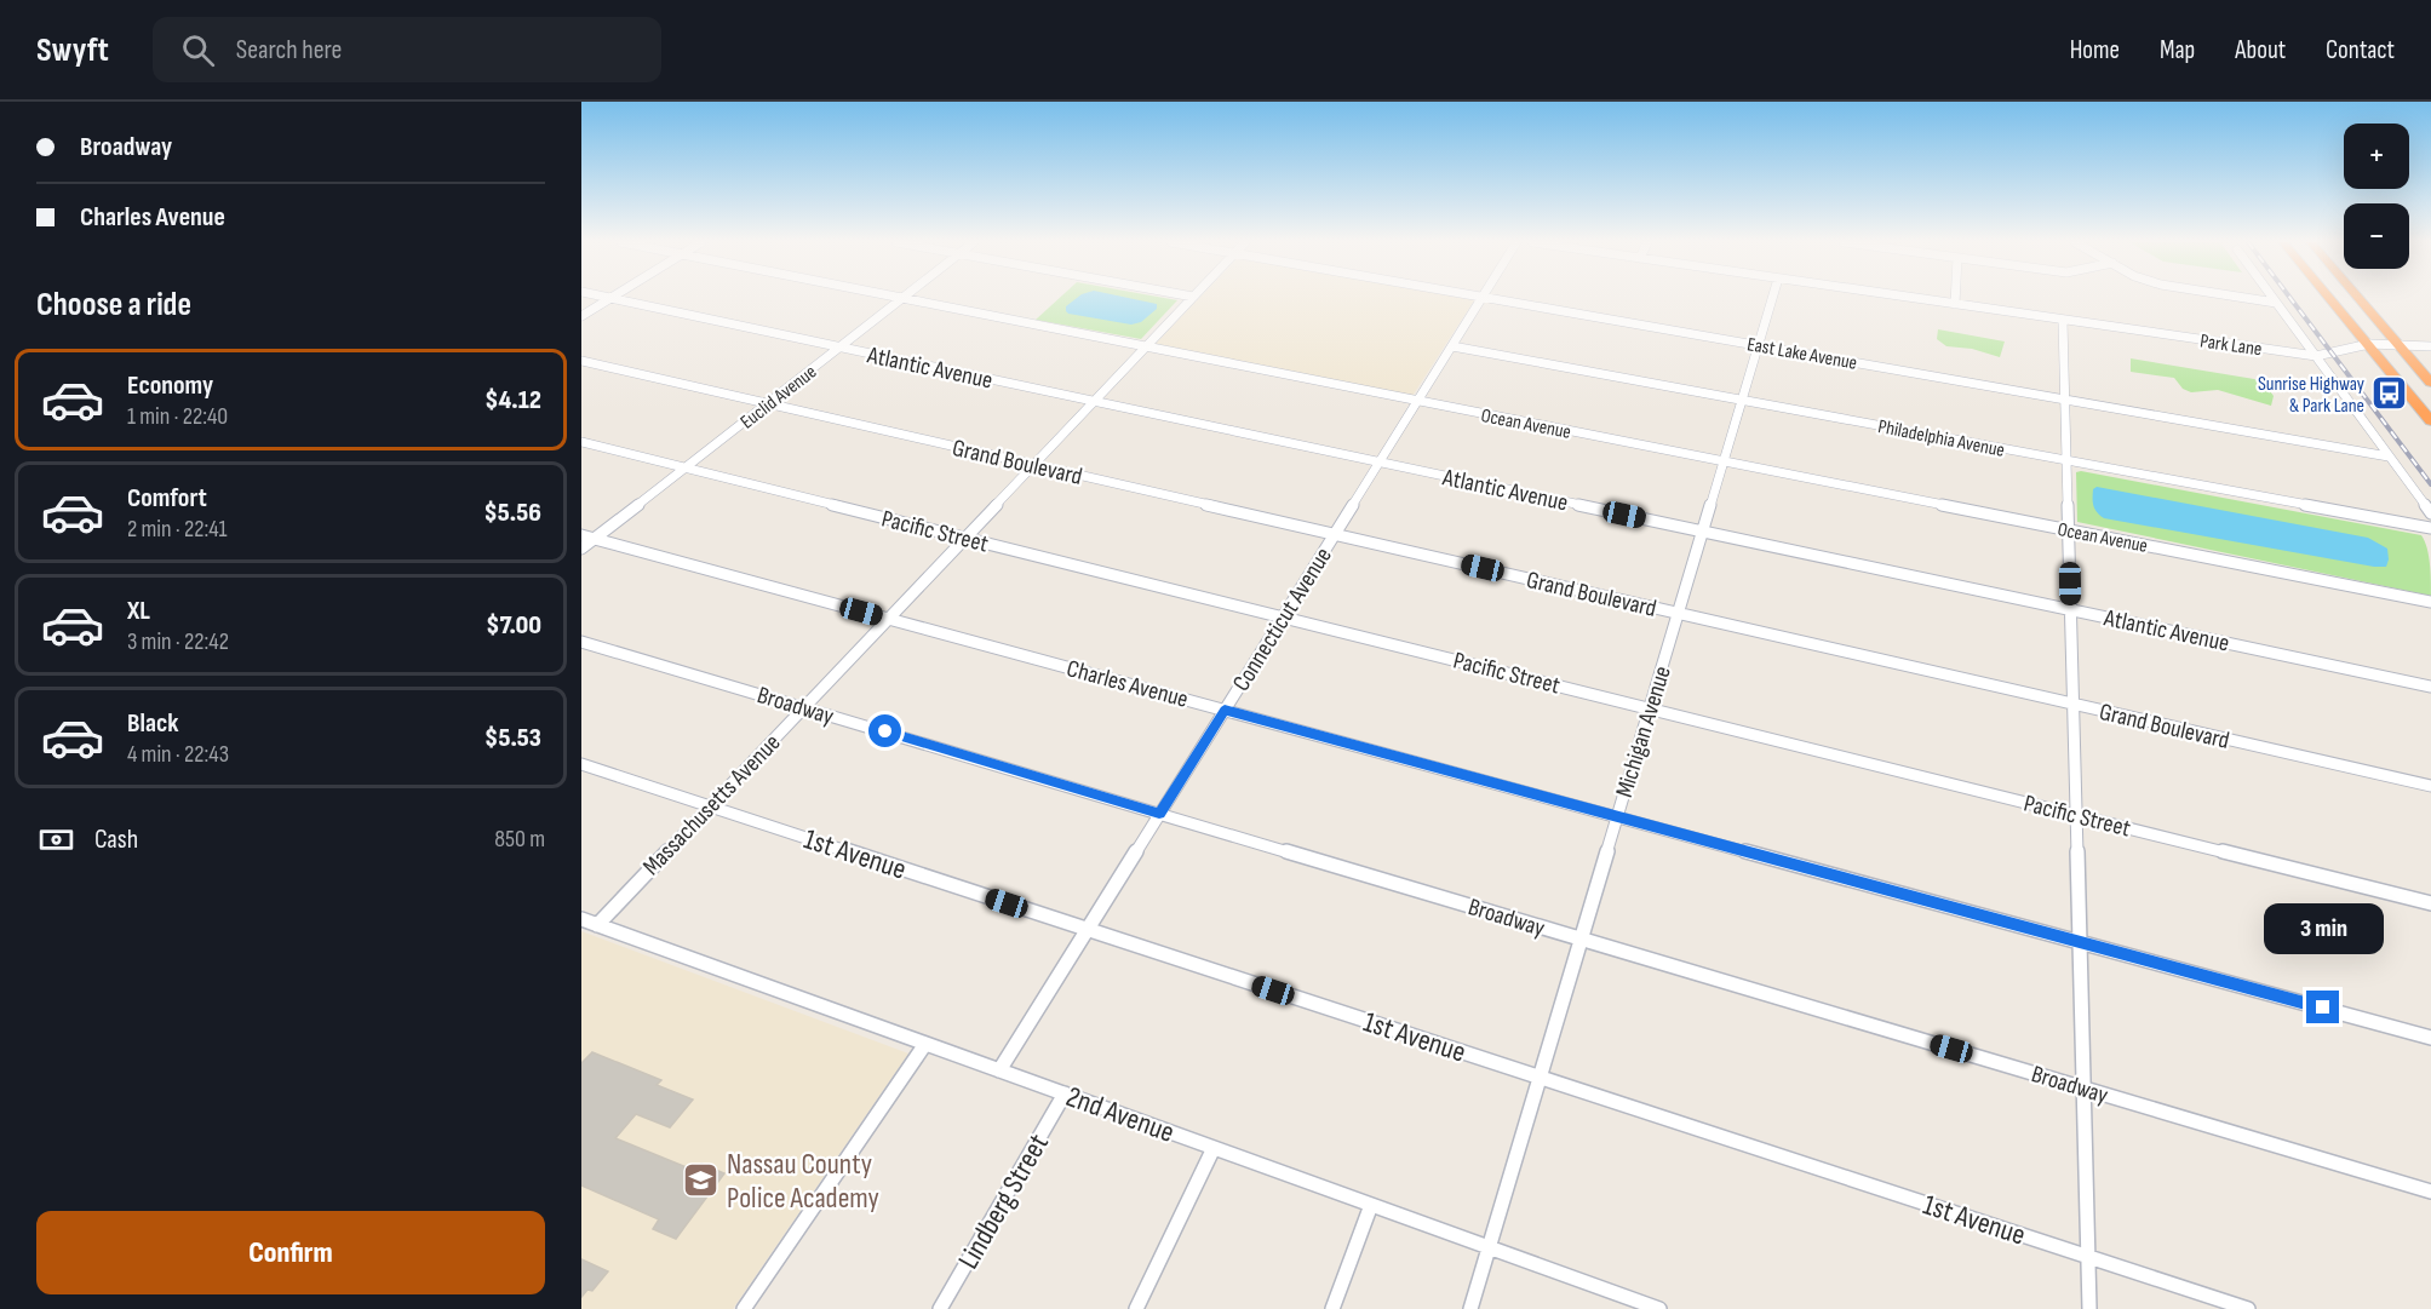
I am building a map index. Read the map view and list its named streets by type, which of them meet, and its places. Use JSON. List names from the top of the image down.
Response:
{
  "streets": {
    "street": [
      "Park Lane",
      "East Lake Avenue",
      "Atlantic Avenue",
      "Euclid Avenue",
      "Ocean Avenue",
      "Philadelphia Avenue",
      "Grand Boulevard",
      "Pacific Street",
      "Connecticut Avenue",
      "Charles Avenue",
      "Broadway",
      "Michigan Avenue",
      "Massachusetts Avenue",
      "1st Avenue",
      "2nd Avenue",
      "Lindberg Street"
    ]
  },
  "crossings": [
    ["East Lake Avenue", "Michigan Avenue"],
    ["Atlantic Avenue", "Euclid Avenue"],
    ["Atlantic Avenue", "Connecticut Avenue"],
    ["Atlantic Avenue", "Michigan Avenue"],
    ["Atlantic Avenue", "Massachusetts Avenue"],
    ["Euclid Avenue", "Grand Boulevard"],
    ["Euclid Avenue", "Pacific Street"],
    ["Euclid Avenue", "Charles Avenue"],
    ["Ocean Avenue", "Connecticut Avenue"],
    ["Ocean Avenue", "Michigan Avenue"],
    ["Ocean Avenue", "Massachusetts Avenue"],
    ["Philadelphia Avenue", "Connecticut Avenue"],
    ["Philadelphia Avenue", "Michigan Avenue"],
    ["Grand Boulevard", "Connecticut Avenue"],
    ["Grand Boulevard", "Michigan Avenue"],
    ["Grand Boulevard", "Massachusetts Avenue"],
    ["Pacific Street", "Connecticut Avenue"],
    ["Pacific Street", "Michigan Avenue"],
    ["Pacific Street", "Massachusetts Avenue"],
    ["Connecticut Avenue", "Charles Avenue"],
    ["Connecticut Avenue", "Broadway"],
    ["Connecticut Avenue", "1st Avenue"],
    ["Connecticut Avenue", "2nd Avenue"],
    ["Charles Avenue", "Michigan Avenue"],
    ["Charles Avenue", "Massachusetts Avenue"],
    ["Broadway", "Michigan Avenue"],
    ["Broadway", "Massachusetts Avenue"],
    ["Michigan Avenue", "1st Avenue"],
    ["Michigan Avenue", "2nd Avenue"],
    ["Massachusetts Avenue", "1st Avenue"],
    ["Massachusetts Avenue", "2nd Avenue"],
    ["2nd Avenue", "Lindberg Street"]
  ],
  "places": {
    "bus stop": ["Sunrise Highway & Park Lane"],
    "school or university": ["Nassau County Police Academy"]
  },
  "page": {
    "header": "Swyft",
    "search": "Search here",
    "nav": [
      "Home",
      "Map",
      "About",
      "Contact"
    ],
    "banner": ["Broadway", "Charles Avenue"],
    "map_buttons": ["+", "−"],
    "heading": "Choose a ride",
    "list": [
      {
        "name": "Economy",
        "note": "1 min · 22:40",
        "value": "$4.12"
      },
      {
        "name": "Comfort",
        "note": "2 min · 22:41",
        "value": "$5.56"
      },
      {
        "name": "XL",
        "note": "3 min · 22:42",
        "value": "$7.00"
      },
      {
        "name": "Black",
        "note": "4 min · 22:43",
        "value": "$5.53"
      }
    ],
    "pay": ["Cash", "850 m"],
    "bubble": "3 min",
    "buttons": "Confirm"
  }
}
